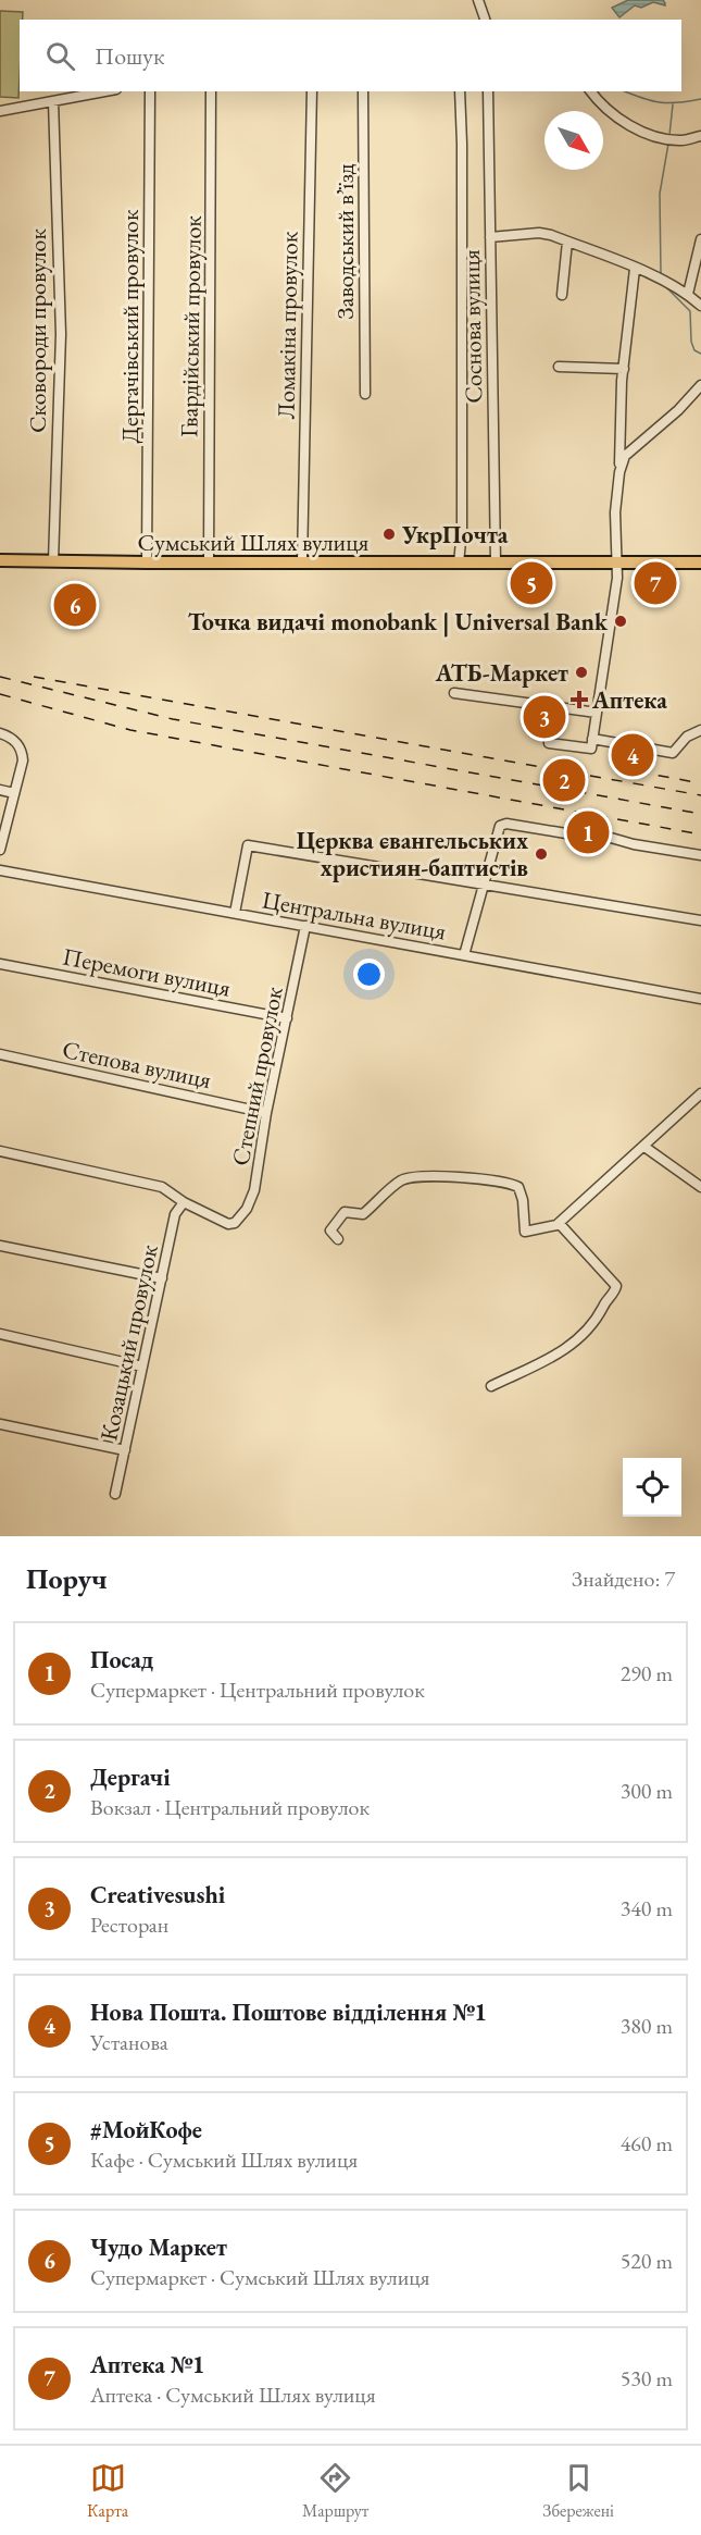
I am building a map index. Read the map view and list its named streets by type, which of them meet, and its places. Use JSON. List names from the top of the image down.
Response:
{
  "streets": {
    "main road": ["Сумський Шлях вулиця"],
    "street": [
      "Заводський в’їзд",
      "Ломакіна провулок",
      "Дергачівський провулок",
      "Гвардійський провулок",
      "Соснова вулиця",
      "Сковороди провулок",
      "Центральна вулиця",
      "Перемоги вулиця",
      "Степова вулиця",
      "Степний провулок",
      "Козацький провулок"
    ]
  },
  "crossings": [
    ["Ломакіна провулок", "Сумський Шлях вулиця"],
    ["Дергачівський провулок", "Сумський Шлях вулиця"],
    ["Гвардійський провулок", "Сумський Шлях вулиця"],
    ["Соснова вулиця", "Сумський Шлях вулиця"],
    ["Сковороди провулок", "Сумський Шлях вулиця"],
    ["Центральна вулиця", "Степний провулок"],
    ["Перемоги вулиця", "Степний провулок"],
    ["Степова вулиця", "Степний провулок"],
    ["Степний провулок", "Козацький провулок"]
  ],
  "places": {
    "other": [
      "УкрПочта",
      "Точка видачі monobank | Universal Bank",
      "АТБ-Маркет",
      "Церква євангельських християн-баптистів"
    ],
    "health": ["Аптека"]
  },
  "north": "bottom right",
  "page": {
    "search": "Пошук",
    "pins": [
      "5",
      "7",
      "6",
      "3",
      "4",
      "2",
      "1"
    ],
    "heading": ["Поруч", "Знайдено: 7"],
    "list": [
      {
        "mark": "1",
        "name": "Посад",
        "note": "Супермаркет · Центральний провулок",
        "value": "290 m"
      },
      {
        "mark": "2",
        "name": "Дергачі",
        "note": "Вокзал · Центральний провулок",
        "value": "300 m"
      },
      {
        "mark": "3",
        "name": "Creativesushi",
        "note": "Ресторан",
        "value": "340 m"
      },
      {
        "mark": "4",
        "name": "Нова Пошта. Поштове відділення №1",
        "note": "Установа",
        "value": "380 m"
      },
      {
        "mark": "5",
        "name": "#МойКофе",
        "note": "Кафе · Сумський Шлях вулиця",
        "value": "460 m"
      },
      {
        "mark": "6",
        "name": "Чудо Маркет",
        "note": "Супермаркет · Сумський Шлях вулиця",
        "value": "520 m"
      },
      {
        "mark": "7",
        "name": "Аптека №1",
        "note": "Аптека · Сумський Шлях вулиця",
        "value": "530 m"
      }
    ],
    "nav": ["Карта", "Маршрут", "Збережені"]
  }
}
